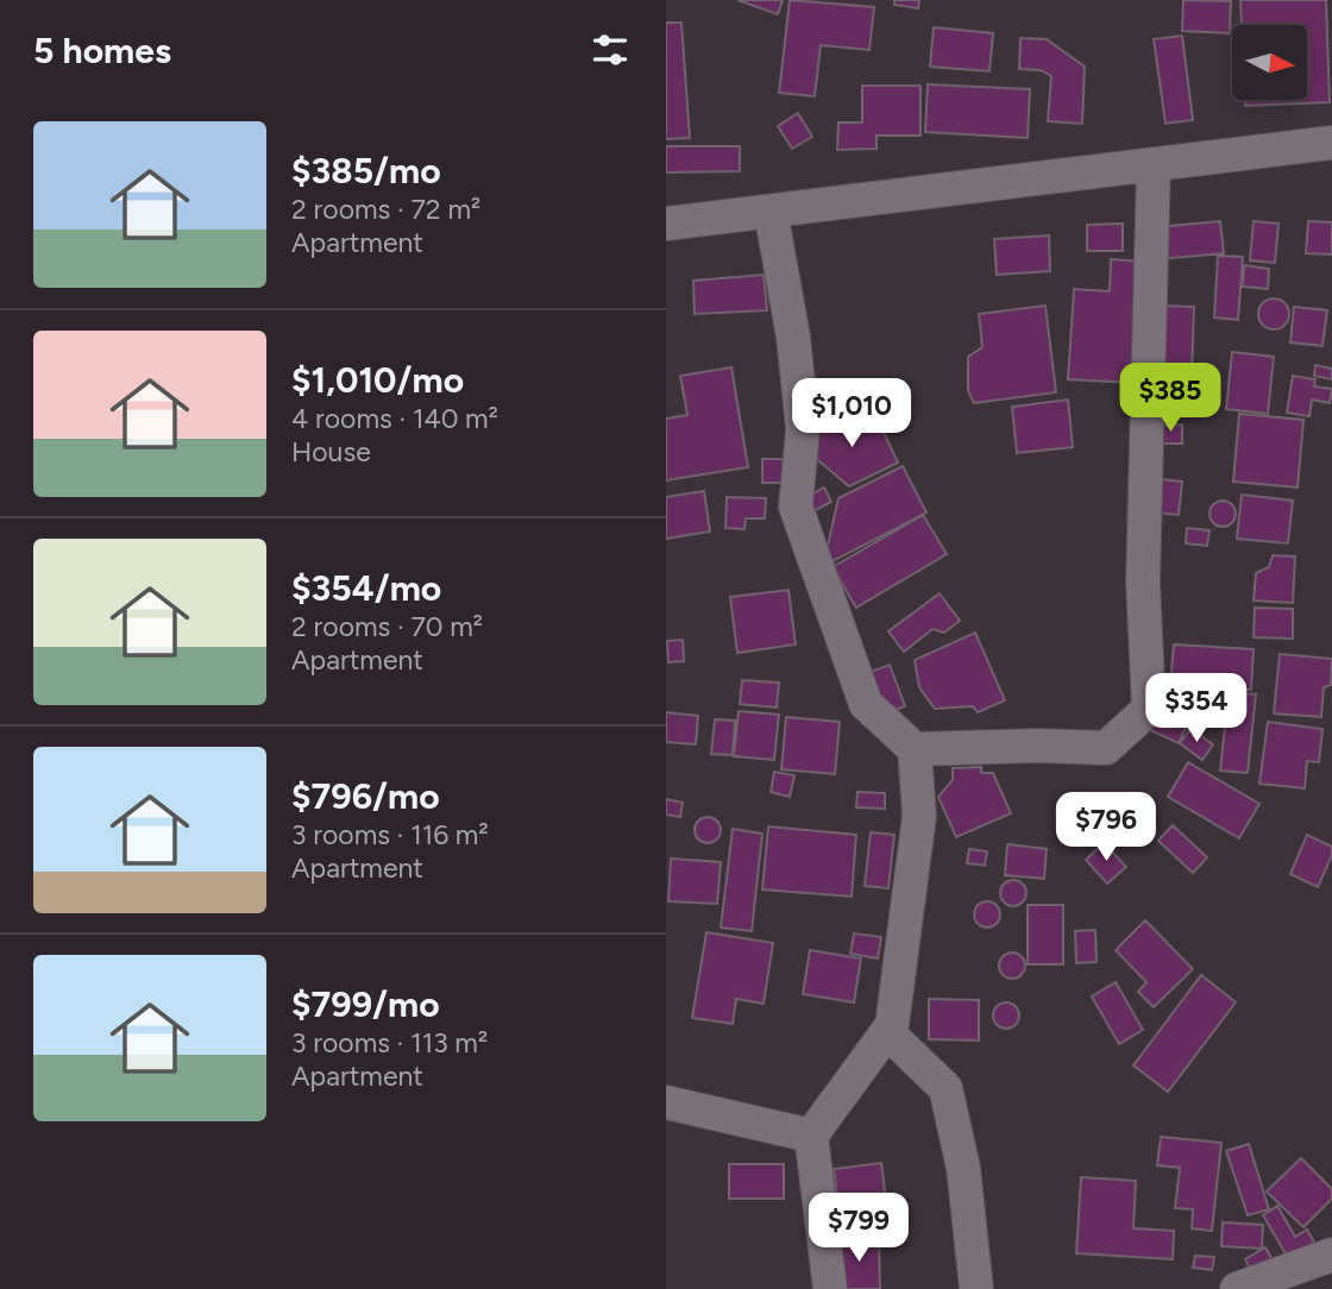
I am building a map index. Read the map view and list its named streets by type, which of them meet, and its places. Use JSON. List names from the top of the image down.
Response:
{
  "north": "right",
  "page": {
    "heading": "5 homes",
    "list": [
      {
        "name": "$385/mo",
        "note": "2 rooms · 72 m² · Apartment"
      },
      {
        "name": "$1,010/mo",
        "note": "4 rooms · 140 m² · House"
      },
      {
        "name": "$354/mo",
        "note": "2 rooms · 70 m² · Apartment"
      },
      {
        "name": "$796/mo",
        "note": "3 rooms · 116 m² · Apartment"
      },
      {
        "name": "$799/mo",
        "note": "3 rooms · 113 m² · Apartment"
      }
    ],
    "price": [
      "$385",
      "$1,010",
      "$354",
      "$796",
      "$799"
    ]
  }
}
